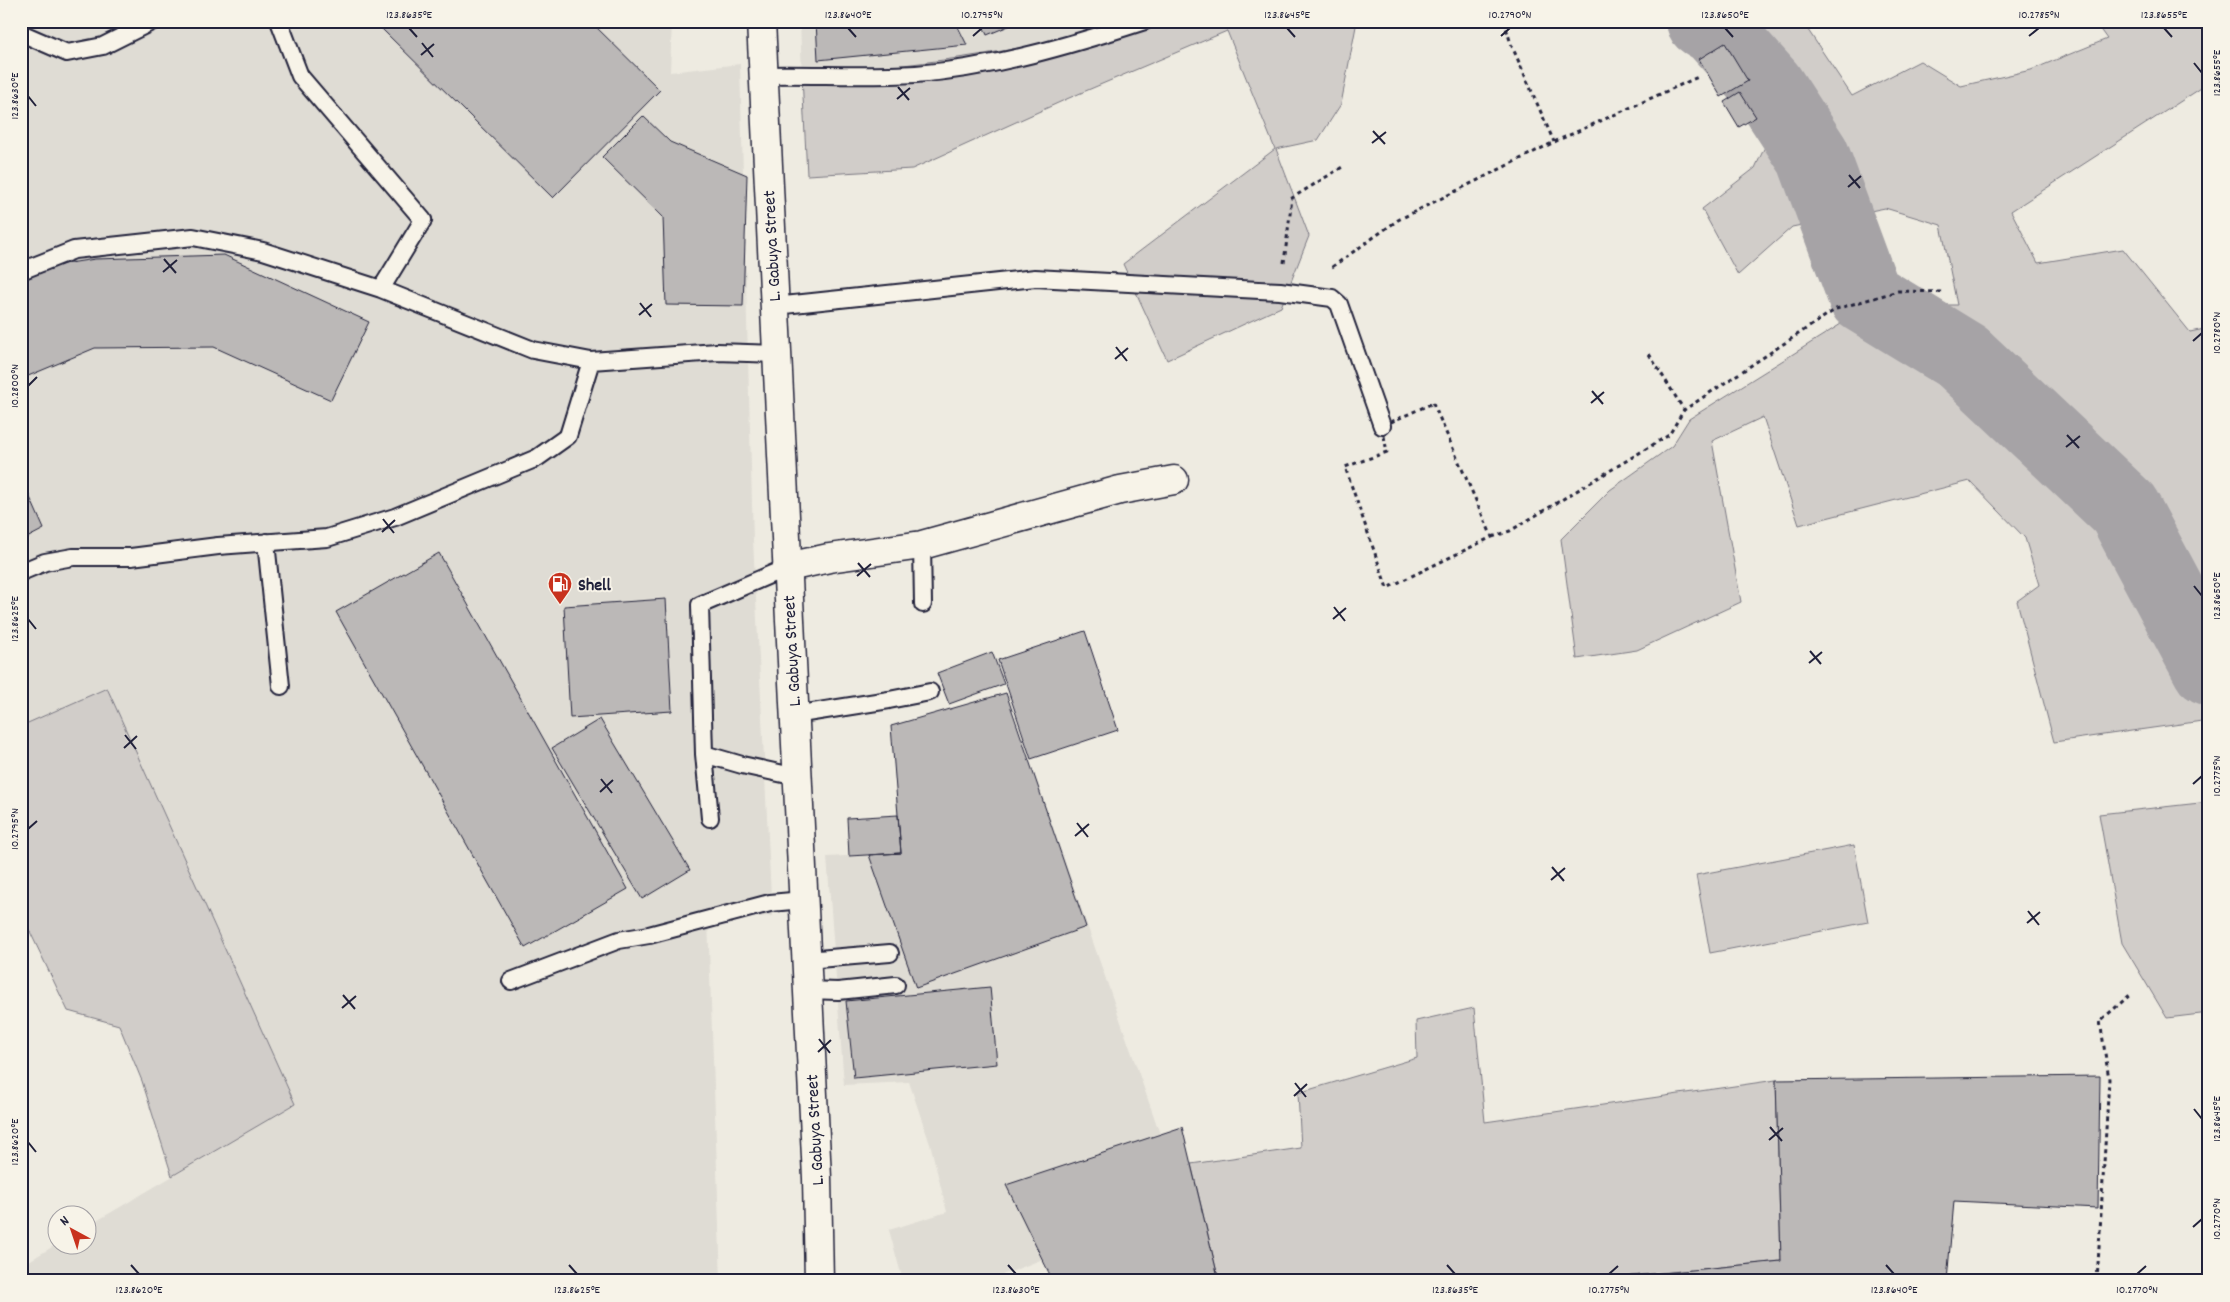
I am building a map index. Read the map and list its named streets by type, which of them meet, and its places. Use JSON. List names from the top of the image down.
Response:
{
  "streets": {
    "street": ["L. Gabuya Street"]
  },
  "places": {
    "fuel station": ["Shell"]
  },
  "north": "top left",
  "coordinates": [
    "123.8635°E",
    "123.8640°E",
    "10.2795°N",
    "123.8645°E",
    "10.2790°N",
    "123.8650°E",
    "10.2785°N",
    "123.8655°E",
    "123.8630°E",
    "10.2780°N",
    "10.2800°N",
    "123.8625°E",
    "10.2775°N",
    "123.8620°E",
    "10.2770°N"
  ]
}
